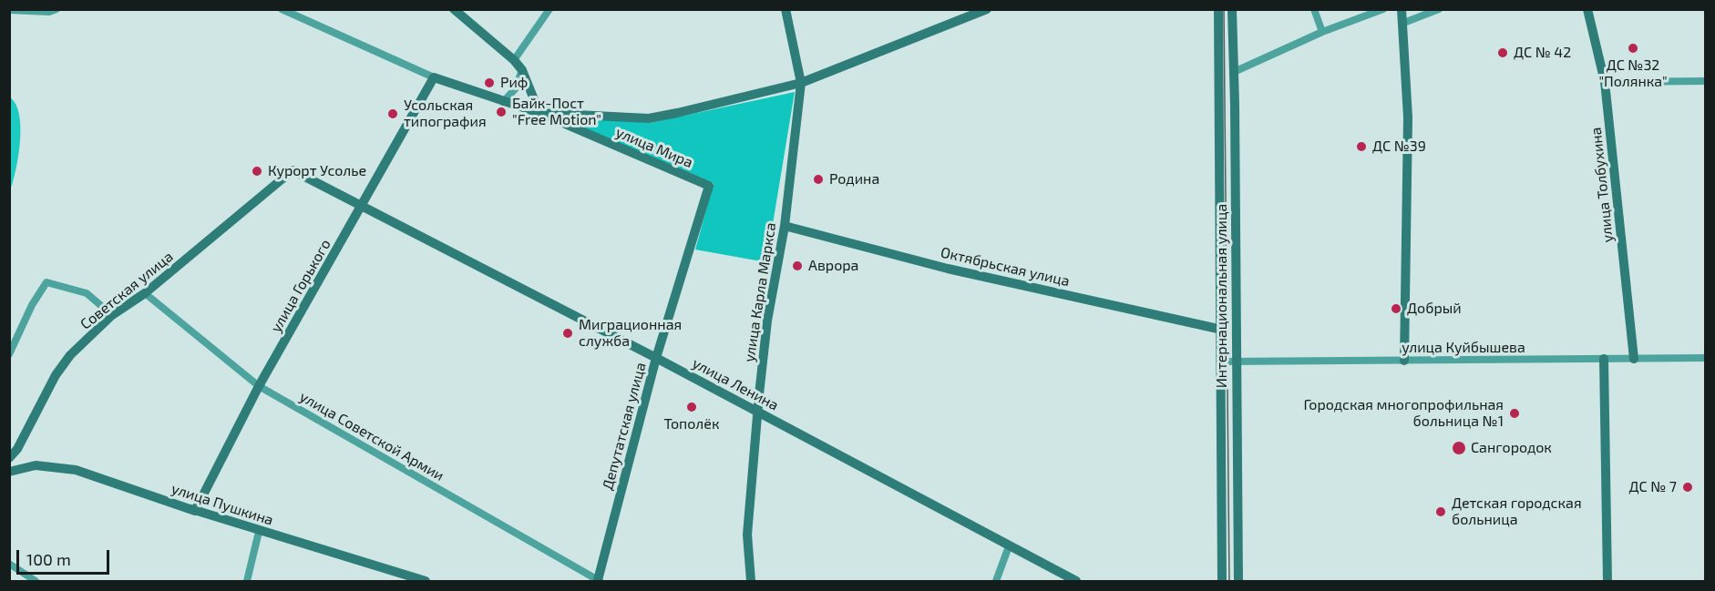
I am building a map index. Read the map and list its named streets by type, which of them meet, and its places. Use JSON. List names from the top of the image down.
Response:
{
  "streets": {
    "street": [
      "улица Мира",
      "улица Толбухина",
      "Октябрьская улица",
      "улица Горького",
      "Советская улица",
      "улица Карла Маркса",
      "Интернациональная улица",
      "улица Куйбышева",
      "улица Ленина",
      "Депутатская улица",
      "улица Советской Армии",
      "улица Пушкина"
    ]
  },
  "crossings": [
    ["улица Мира", "улица Горького"],
    ["улица Мира", "Депутатская улица"],
    ["улица Толбухина", "улица Куйбышева"],
    ["Октябрьская улица", "улица Карла Маркса"],
    ["Октябрьская улица", "Интернациональная улица"],
    ["улица Горького", "улица Ленина"],
    ["улица Горького", "улица Советской Армии"],
    ["улица Горького", "улица Пушкина"],
    ["Советская улица", "улица Ленина"],
    ["Советская улица", "улица Советской Армии"],
    ["улица Карла Маркса", "улица Ленина"],
    ["Интернациональная улица", "улица Куйбышева"],
    ["улица Ленина", "Депутатская улица"],
    ["Депутатская улица", "улица Советской Армии"]
  ],
  "places": [
    "ДС №32 \"Полянка\"",
    "ДС № 42",
    "Риф",
    "Байк-Пост \"Free Motion\"",
    "Усольская типография",
    "ДС №39",
    "Курорт Усолье",
    "Родина",
    "Аврора",
    "Добрый",
    "Миграционная служба",
    "Тополёк",
    "Городская многопрофильная больница №1",
    "Сангородок",
    "ДС № 7",
    "Детская городская больница"
  ],
  "scale_bar": "100 m"
}
